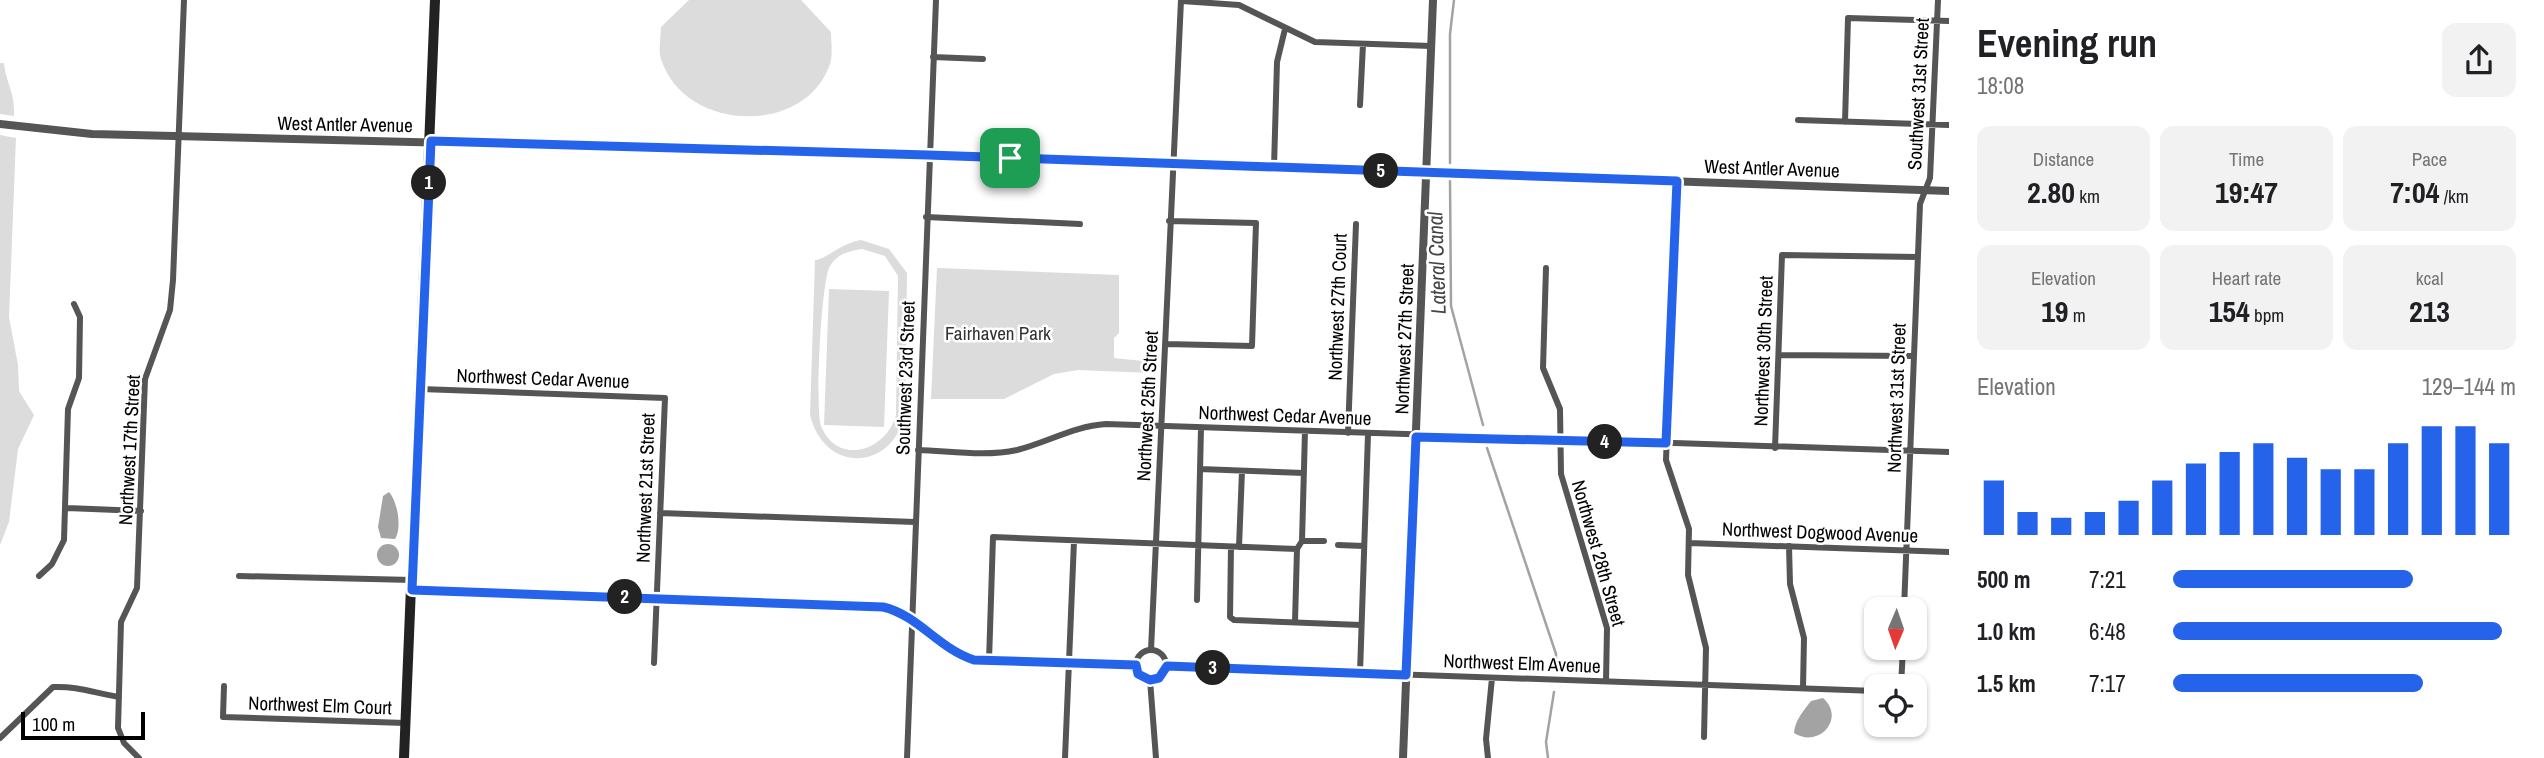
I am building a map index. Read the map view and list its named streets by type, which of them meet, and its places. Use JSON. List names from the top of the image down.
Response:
{
  "streets": {
    "street": [
      "Southwest 31st Street",
      "West Antler Avenue",
      "Northwest 27th Court",
      "Northwest 27th Street",
      "Northwest 30th Street",
      "Northwest Cedar Avenue",
      "Southwest 23rd Street",
      "Northwest 31st Street",
      "Northwest 25th Street",
      "Northwest 17th Street",
      "Northwest 21st Street",
      "Northwest Dogwood Avenue",
      "Northwest 28th Street",
      "Northwest Elm Avenue",
      "Northwest Elm Court"
    ]
  },
  "crossings": [
    ["Southwest 31st Street", "West Antler Avenue"],
    ["Southwest 31st Street", "Northwest 31st Street"],
    ["West Antler Avenue", "Northwest 27th Street"],
    ["West Antler Avenue", "Southwest 23rd Street"],
    ["West Antler Avenue", "Northwest 31st Street"],
    ["West Antler Avenue", "Northwest 25th Street"],
    ["West Antler Avenue", "Northwest 17th Street"],
    ["Northwest 27th Court", "Northwest Cedar Avenue"],
    ["Northwest 27th Street", "Northwest Cedar Avenue"],
    ["Northwest 27th Street", "Northwest Elm Avenue"],
    ["Northwest 30th Street", "Northwest Cedar Avenue"],
    ["Northwest 30th Street", "Northwest 31st Street"],
    ["Northwest Cedar Avenue", "Southwest 23rd Street"],
    ["Northwest Cedar Avenue", "Northwest 31st Street"],
    ["Northwest Cedar Avenue", "Northwest 25th Street"],
    ["Northwest Cedar Avenue", "Northwest 21st Street"],
    ["Northwest Cedar Avenue", "Northwest 28th Street"],
    ["Northwest 31st Street", "Northwest Dogwood Avenue"],
    ["Northwest 25th Street", "Northwest Elm Avenue"],
    ["Northwest 28th Street", "Northwest Elm Avenue"]
  ],
  "water": ["Lateral Canal"],
  "parks": ["Fairhaven Park"],
  "scale_bar": "100 m",
  "north": "bottom",
  "page": {
    "heading": ["Evening run", "18:08"],
    "stats": [
      ["Distance", "2.80 km"],
      ["Time", "19:47"],
      ["Pace", "7:04 /km"],
      ["Elevation", "19 m"],
      ["Heart rate", "154 bpm"],
      ["kcal", "213"]
    ],
    "pins": [
      "5",
      "1",
      "4",
      "2",
      "3"
    ],
    "chart": ["Elevation", "129–144 m"],
    "list": [
      {
        "name": "500 m",
        "note": "7:21"
      },
      {
        "name": "1.0 km",
        "note": "6:48"
      },
      {
        "name": "1.5 km",
        "note": "7:17"
      }
    ],
    "scale": "100 m"
  }
}
